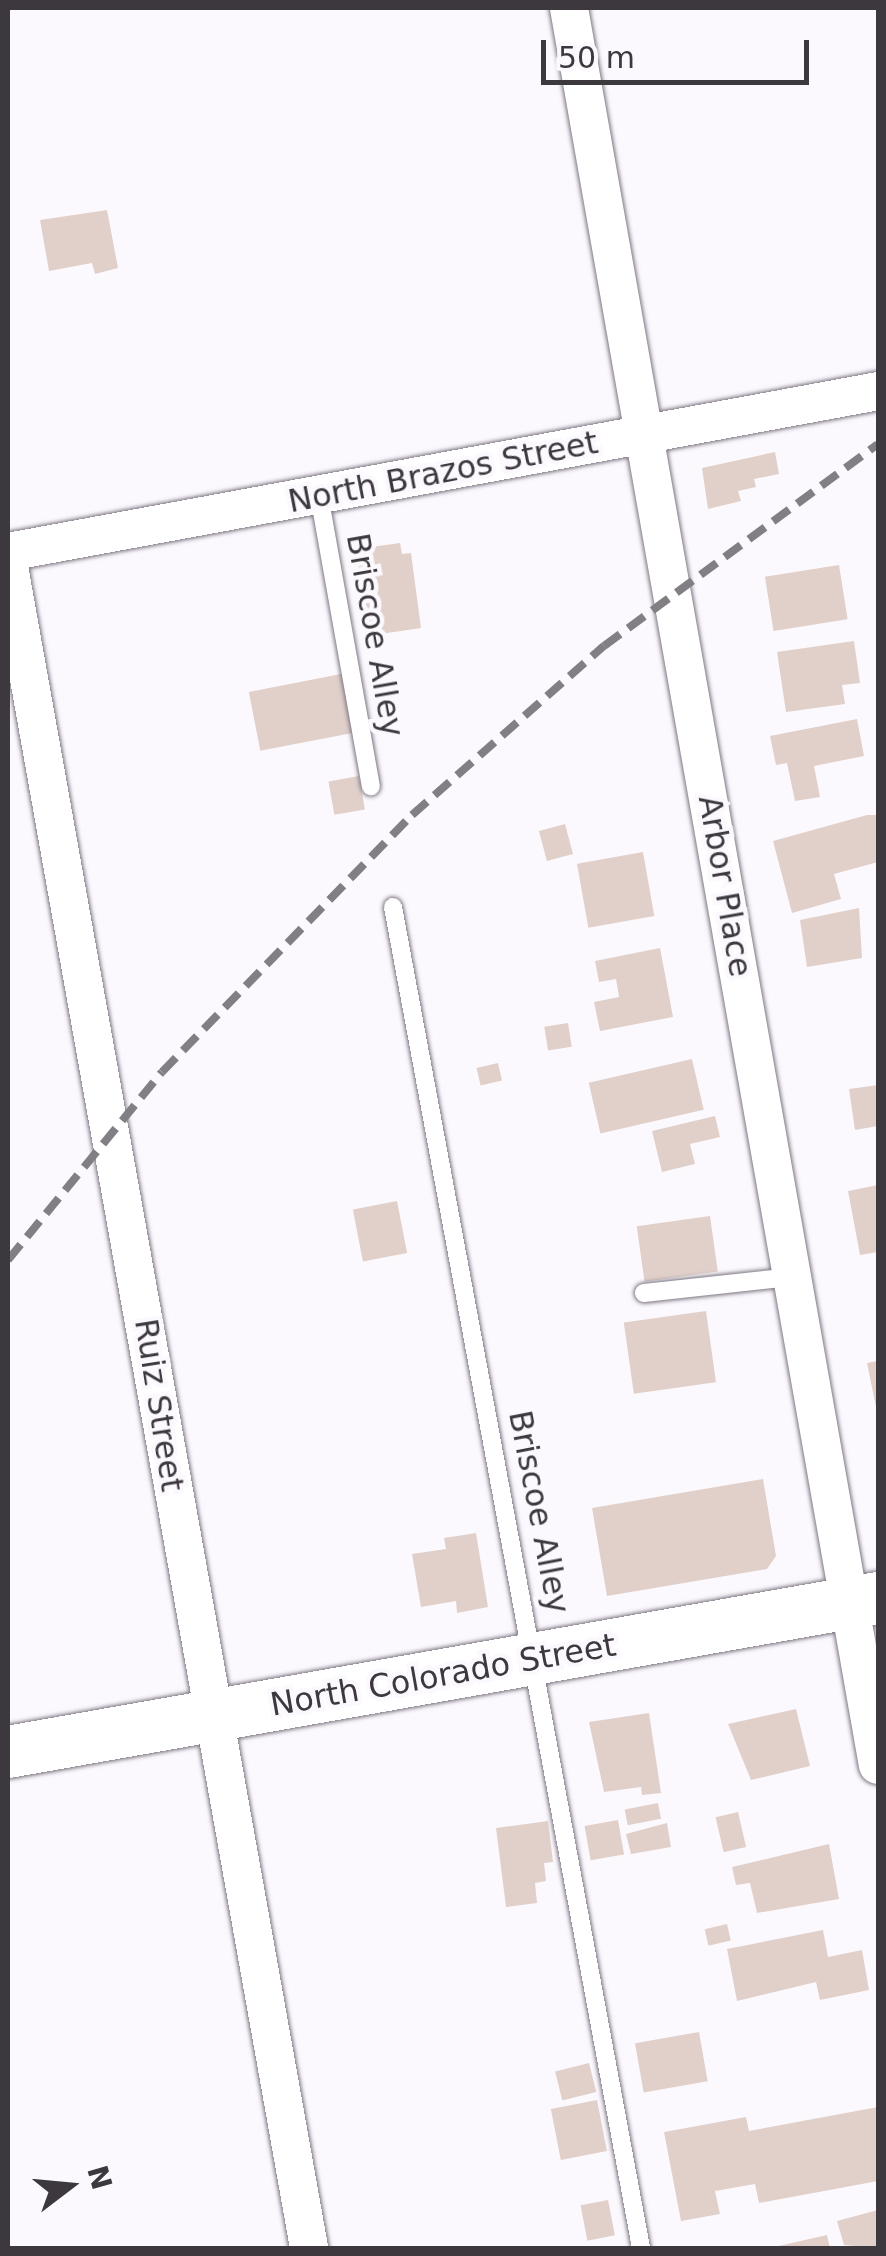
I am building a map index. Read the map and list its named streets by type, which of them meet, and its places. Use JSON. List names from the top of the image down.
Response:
{
  "streets": {
    "main road": ["North Colorado Street"],
    "street": ["North Brazos Street", "Arbor Place", "Ruiz Street"],
    "lane": ["Briscoe Alley"]
  },
  "crossings": [
    ["North Brazos Street", "Briscoe Alley"],
    ["North Brazos Street", "Arbor Place"],
    ["Briscoe Alley", "North Colorado Street"],
    ["Arbor Place", "North Colorado Street"],
    ["Ruiz Street", "North Colorado Street"]
  ],
  "scale_bar": "50 m",
  "north": "right"
}
